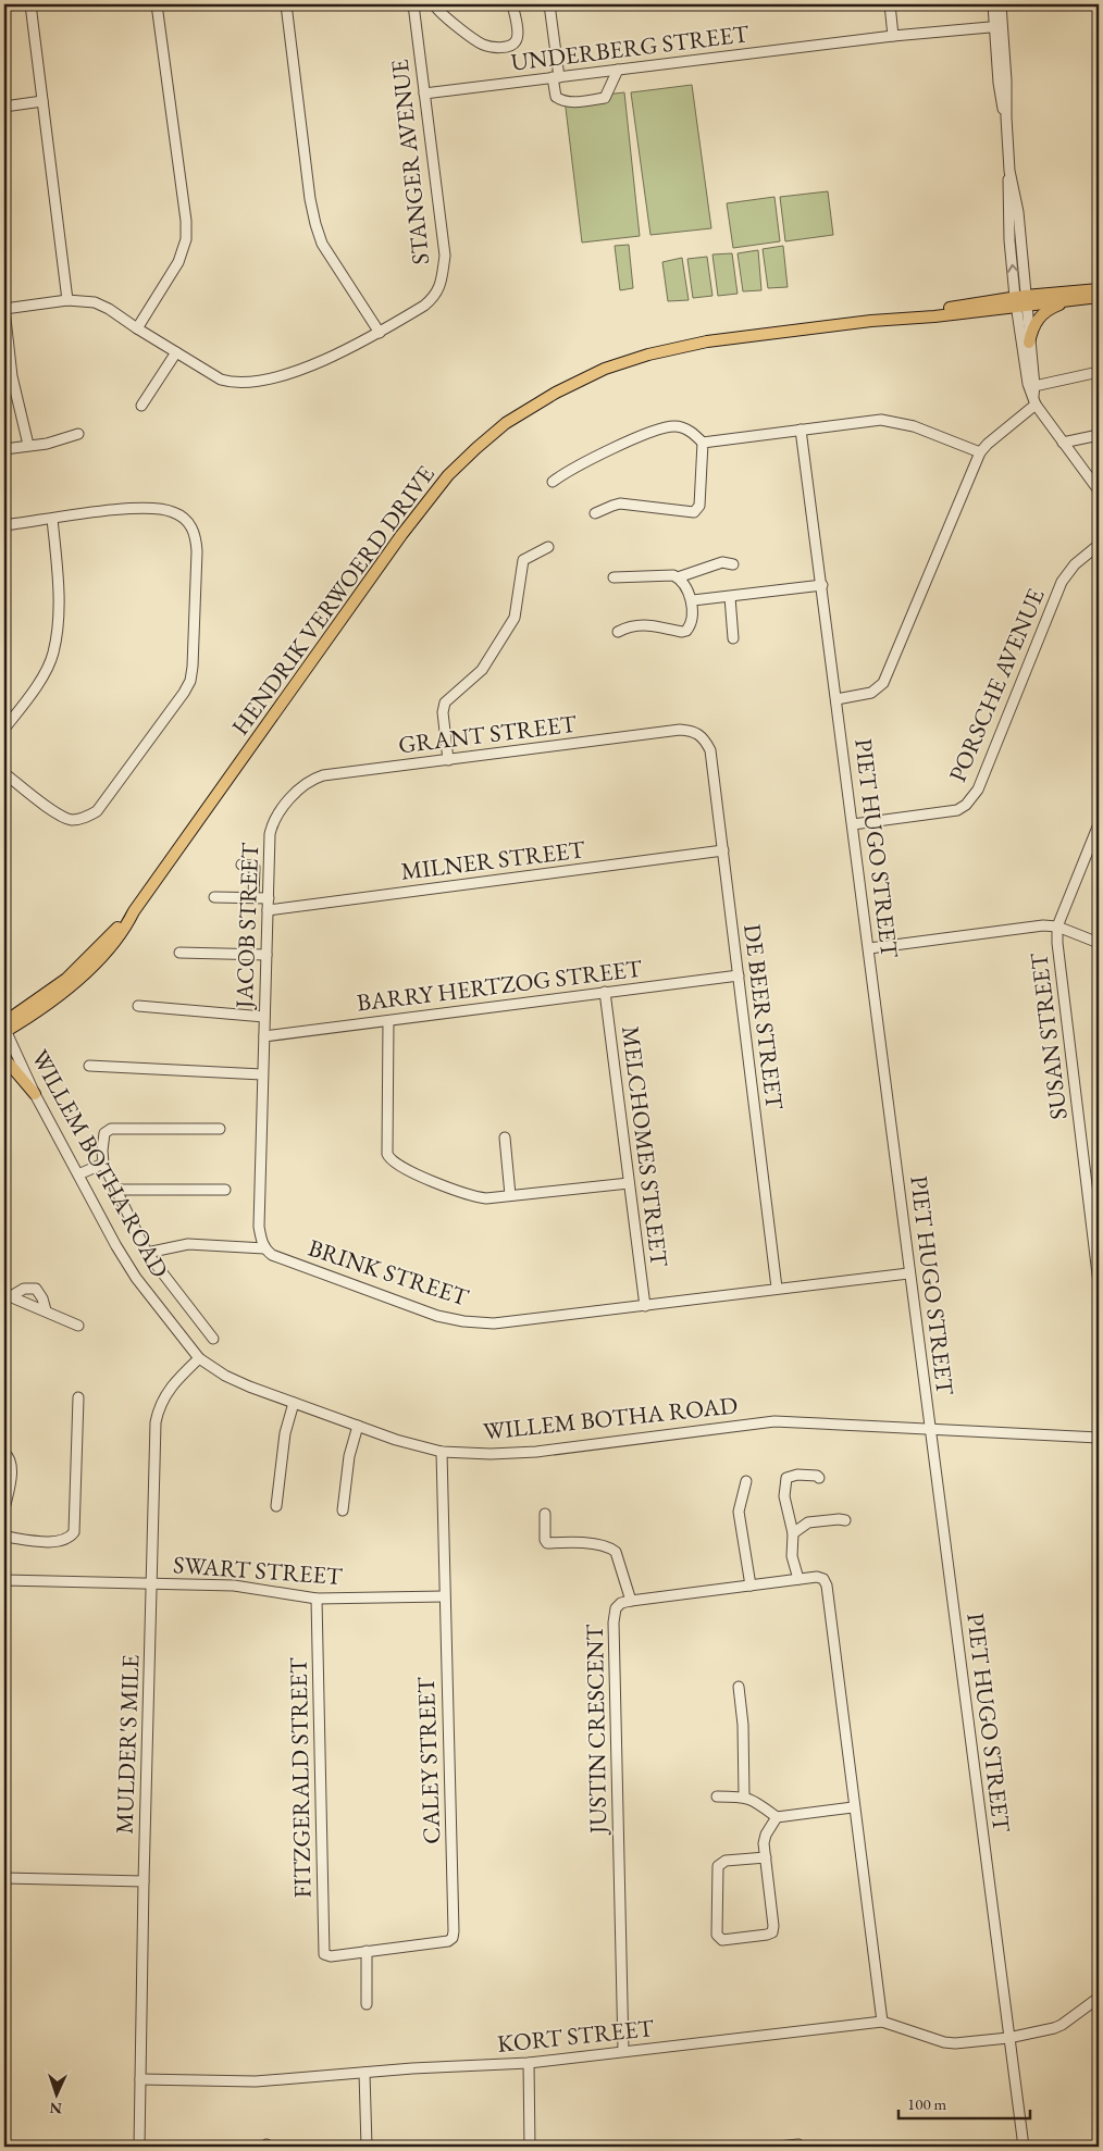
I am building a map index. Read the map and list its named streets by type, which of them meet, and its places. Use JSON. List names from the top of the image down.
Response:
{
  "streets": {
    "main road": ["HENDRIK VERWOERD DRIVE"],
    "street": [
      "UNDERBERG STREET",
      "STANGER AVENUE",
      "PORSCHE AVENUE",
      "GRANT STREET",
      "PIET HUGO STREET",
      "MILNER STREET",
      "JACOB STREET",
      "BARRY HERTZOG STREET",
      "DE BEER STREET",
      "SUSAN STREET",
      "MELCHOMES STREET",
      "WILLEM BOTHA ROAD",
      "BRINK STREET",
      "SWART STREET",
      "JUSTIN CRESCENT",
      "MULDER'S MILE",
      "CALEY STREET",
      "FITZGERALD STREET",
      "KORT STREET"
    ]
  },
  "crossings": [
    ["UNDERBERG STREET", "STANGER AVENUE"],
    ["HENDRIK VERWOERD DRIVE", "WILLEM BOTHA ROAD"],
    ["PORSCHE AVENUE", "PIET HUGO STREET"],
    ["GRANT STREET", "JACOB STREET"],
    ["GRANT STREET", "DE BEER STREET"],
    ["PIET HUGO STREET", "WILLEM BOTHA ROAD"],
    ["PIET HUGO STREET", "BRINK STREET"],
    ["PIET HUGO STREET", "KORT STREET"],
    ["MILNER STREET", "JACOB STREET"],
    ["MILNER STREET", "DE BEER STREET"],
    ["JACOB STREET", "BARRY HERTZOG STREET"],
    ["BARRY HERTZOG STREET", "DE BEER STREET"],
    ["BARRY HERTZOG STREET", "MELCHOMES STREET"],
    ["DE BEER STREET", "BRINK STREET"],
    ["MELCHOMES STREET", "BRINK STREET"],
    ["WILLEM BOTHA ROAD", "MULDER'S MILE"],
    ["WILLEM BOTHA ROAD", "CALEY STREET"],
    ["SWART STREET", "MULDER'S MILE"],
    ["SWART STREET", "CALEY STREET"],
    ["SWART STREET", "FITZGERALD STREET"],
    ["JUSTIN CRESCENT", "KORT STREET"],
    ["MULDER'S MILE", "KORT STREET"],
    ["CALEY STREET", "FITZGERALD STREET"]
  ],
  "scale_bar": "100 m",
  "north": "bottom"
}
